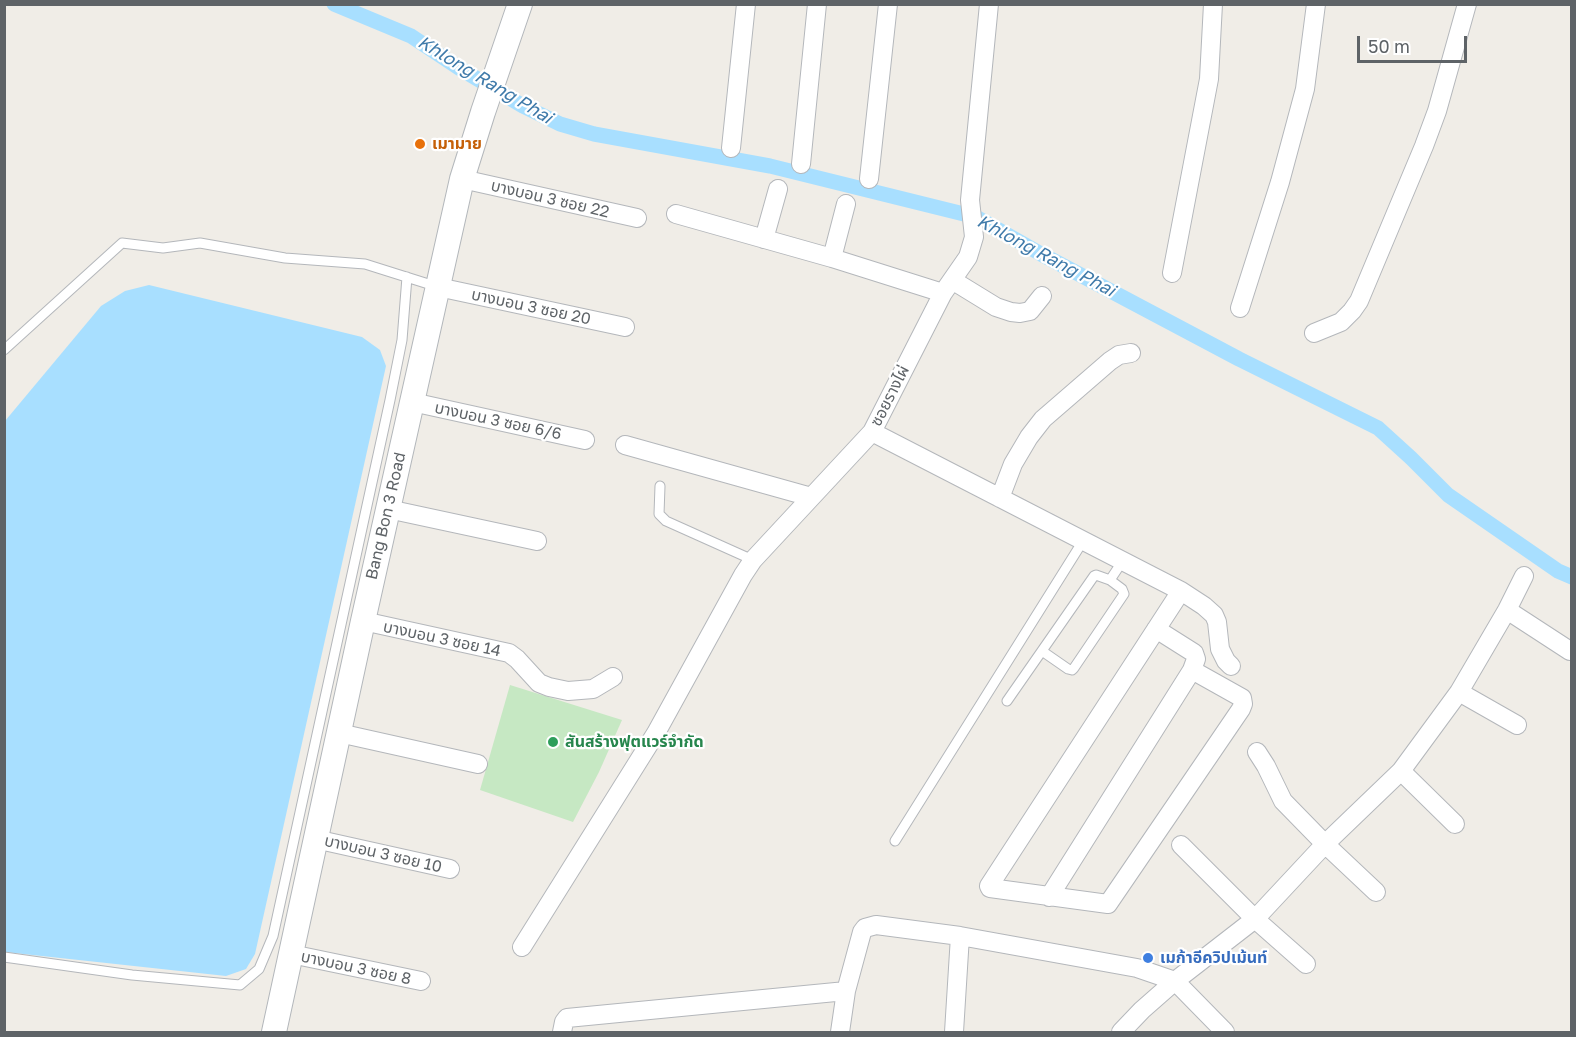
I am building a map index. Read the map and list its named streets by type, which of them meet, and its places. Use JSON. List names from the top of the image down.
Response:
{
  "streets": {
    "main road": ["Bang Bon 3 Road"],
    "street": [
      "บางบอน 3 ซอย 22",
      "บางบอน 3 ซอย 20",
      "ซอยรางไผ่",
      "บางบอน 3 ซอย 6/6",
      "บางบอน 3 ซอย 14",
      "บางบอน 3 ซอย 10",
      "บางบอน 3 ซอย 8"
    ]
  },
  "crossings": [
    ["บางบอน 3 ซอย 22", "Bang Bon 3 Road"],
    ["บางบอน 3 ซอย 20", "Bang Bon 3 Road"],
    ["บางบอน 3 ซอย 6/6", "Bang Bon 3 Road"],
    ["Bang Bon 3 Road", "บางบอน 3 ซอย 14"],
    ["Bang Bon 3 Road", "บางบอน 3 ซอย 10"],
    ["Bang Bon 3 Road", "บางบอน 3 ซอย 8"]
  ],
  "water": ["Khlong Rang Phai"],
  "places": ["เมามาย", "สันสร้างฟุตแวร์จำกัด", "เมก้าอีควิปเม้นท์"],
  "scale_bar": "50 m"
}
